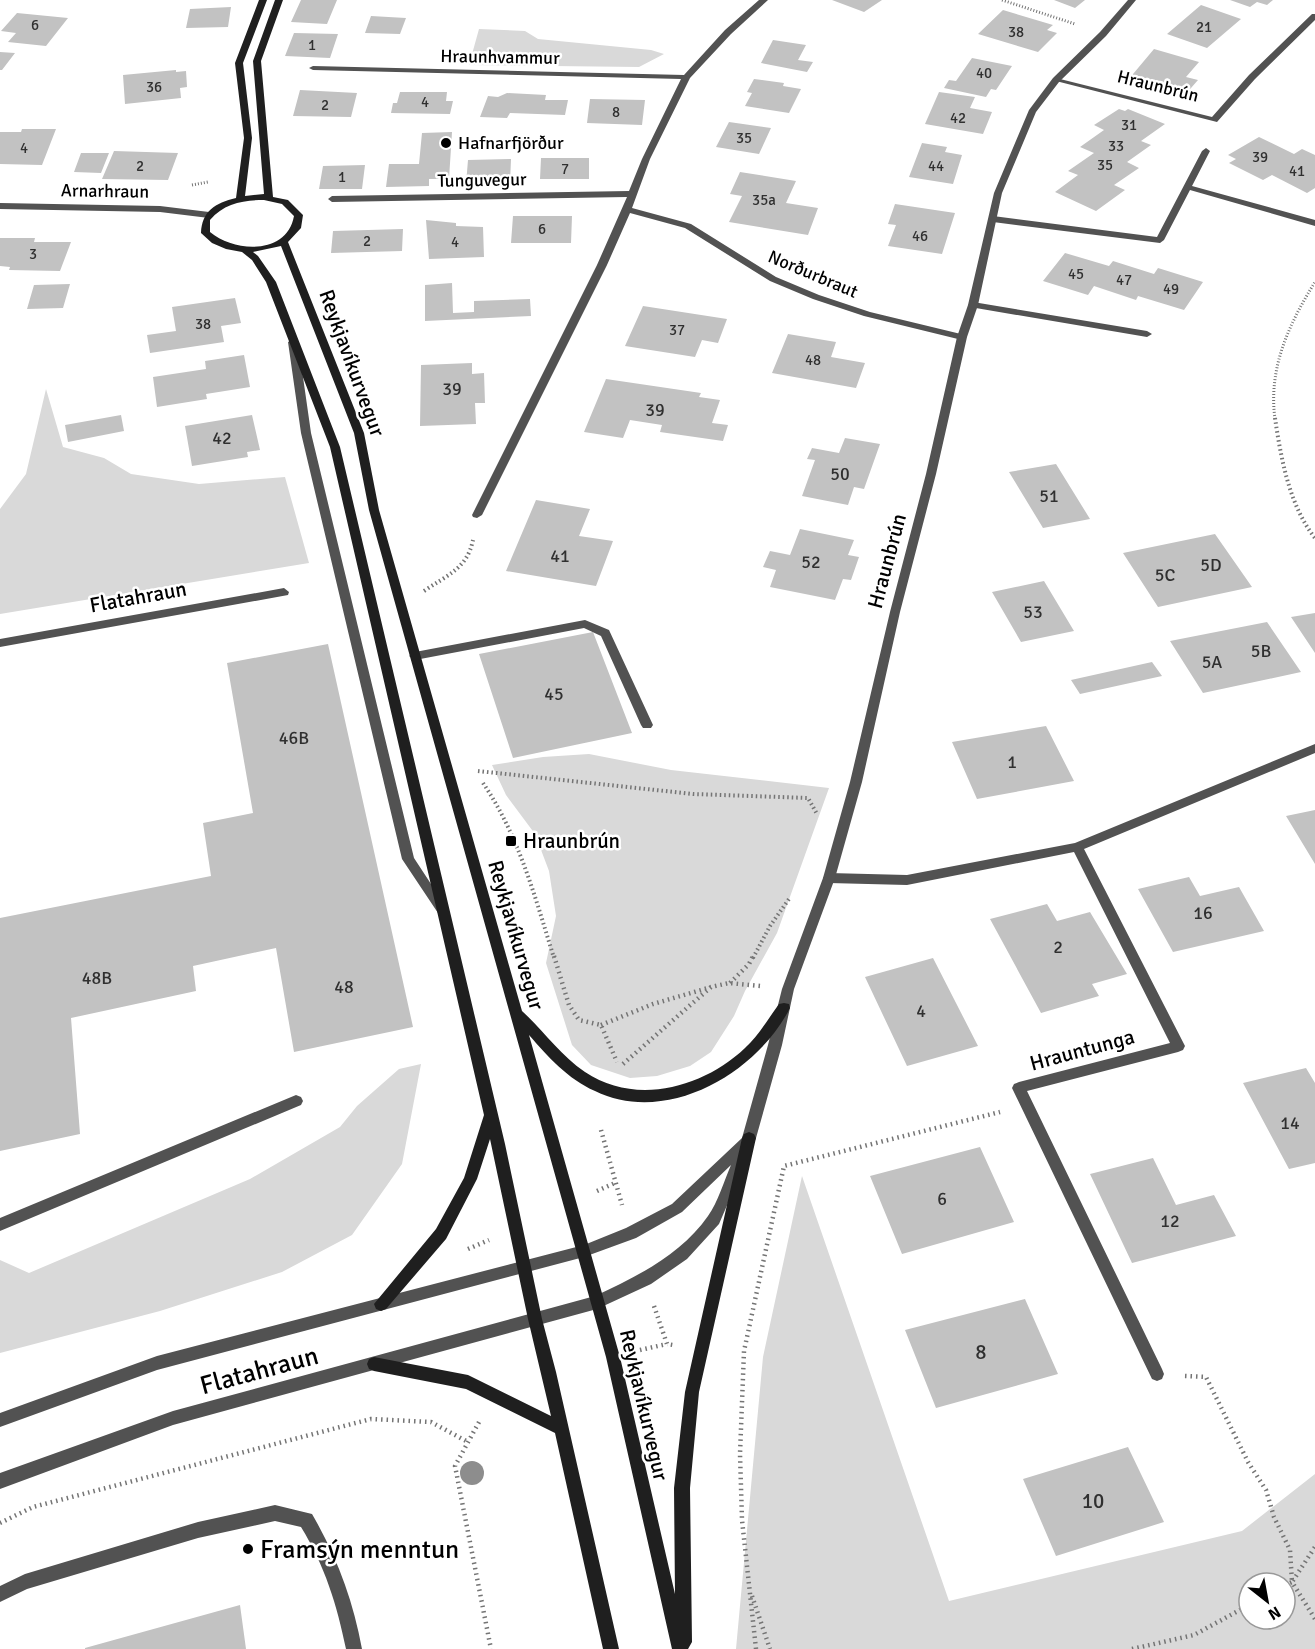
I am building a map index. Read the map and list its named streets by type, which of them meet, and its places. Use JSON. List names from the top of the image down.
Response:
{
  "streets": {
    "main road": ["Reykjavíkurvegur"],
    "street": [
      "Hraunhvammur",
      "Hraunbrún",
      "Tunguvegur",
      "Arnarhraun",
      "Norðurbraut",
      "Flatahraun",
      "Hrauntunga"
    ]
  },
  "crossings": [
    ["Hraunbrún", "Norðurbraut"],
    ["Hraunbrún", "Reykjavíkurvegur"],
    ["Hraunbrún", "Flatahraun"]
  ],
  "places": {
    "other": ["Hafnarfjörður", "Framsýn menntun"],
    "transit": ["Hraunbrún"]
  },
  "house_numbers": [
    "6",
    "21",
    "38",
    "1",
    "40",
    "36",
    "4",
    "2",
    "8",
    "42",
    "31",
    "35",
    "33",
    "4",
    "39",
    "35",
    "2",
    "44",
    "7",
    "41",
    "1",
    "35a",
    "6",
    "46",
    "2",
    "4",
    "3",
    "45",
    "47",
    "49",
    "38",
    "37",
    "48",
    "39",
    "39",
    "42",
    "50",
    "51",
    "41",
    "52",
    "5D",
    "5C",
    "53",
    "5B",
    "5A",
    "45",
    "46B",
    "1",
    "16",
    "2",
    "48B",
    "48",
    "4",
    "14",
    "6",
    "12",
    "8",
    "10"
  ],
  "north": "bottom right"
}
